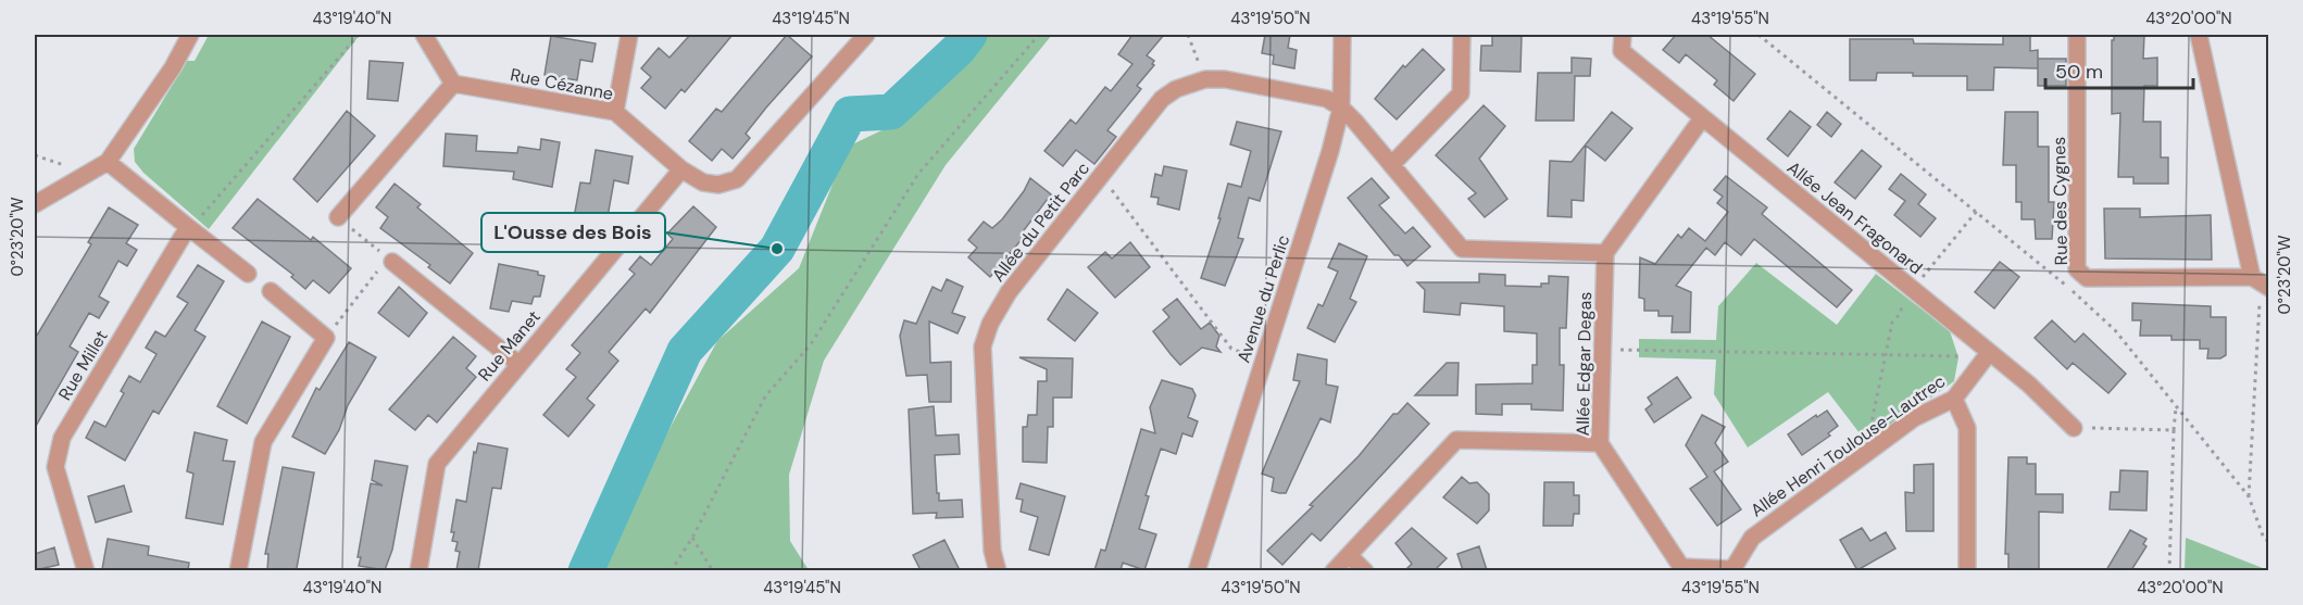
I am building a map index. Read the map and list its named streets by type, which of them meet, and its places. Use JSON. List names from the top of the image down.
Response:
{
  "streets": {
    "street": [
      "Rue Cézanne",
      "Rue des Cygnes",
      "Allée Jean Fragonard",
      "Allée du Petit Parc",
      "Avenue du Perlic",
      "Rue Manet",
      "Allée Edgar Degas",
      "Rue Millet",
      "Allée Henri Toulouse-Lautrec"
    ]
  },
  "crossings": [
    ["Rue Cézanne", "Rue Manet"],
    ["Allée Jean Fragonard", "Allée Henri Toulouse-Lautrec"],
    ["Allée du Petit Parc", "Avenue du Perlic"],
    ["Allée Edgar Degas", "Allée Henri Toulouse-Lautrec"]
  ],
  "places": ["L'Ousse des Bois"],
  "scale_bar": "50 m",
  "coordinates": [
    "43°19'40\"N",
    "43°19'45\"N",
    "43°19'50\"N",
    "43°19'55\"N",
    "43°20'00\"N",
    "0°23'20\"W"
  ]
}
